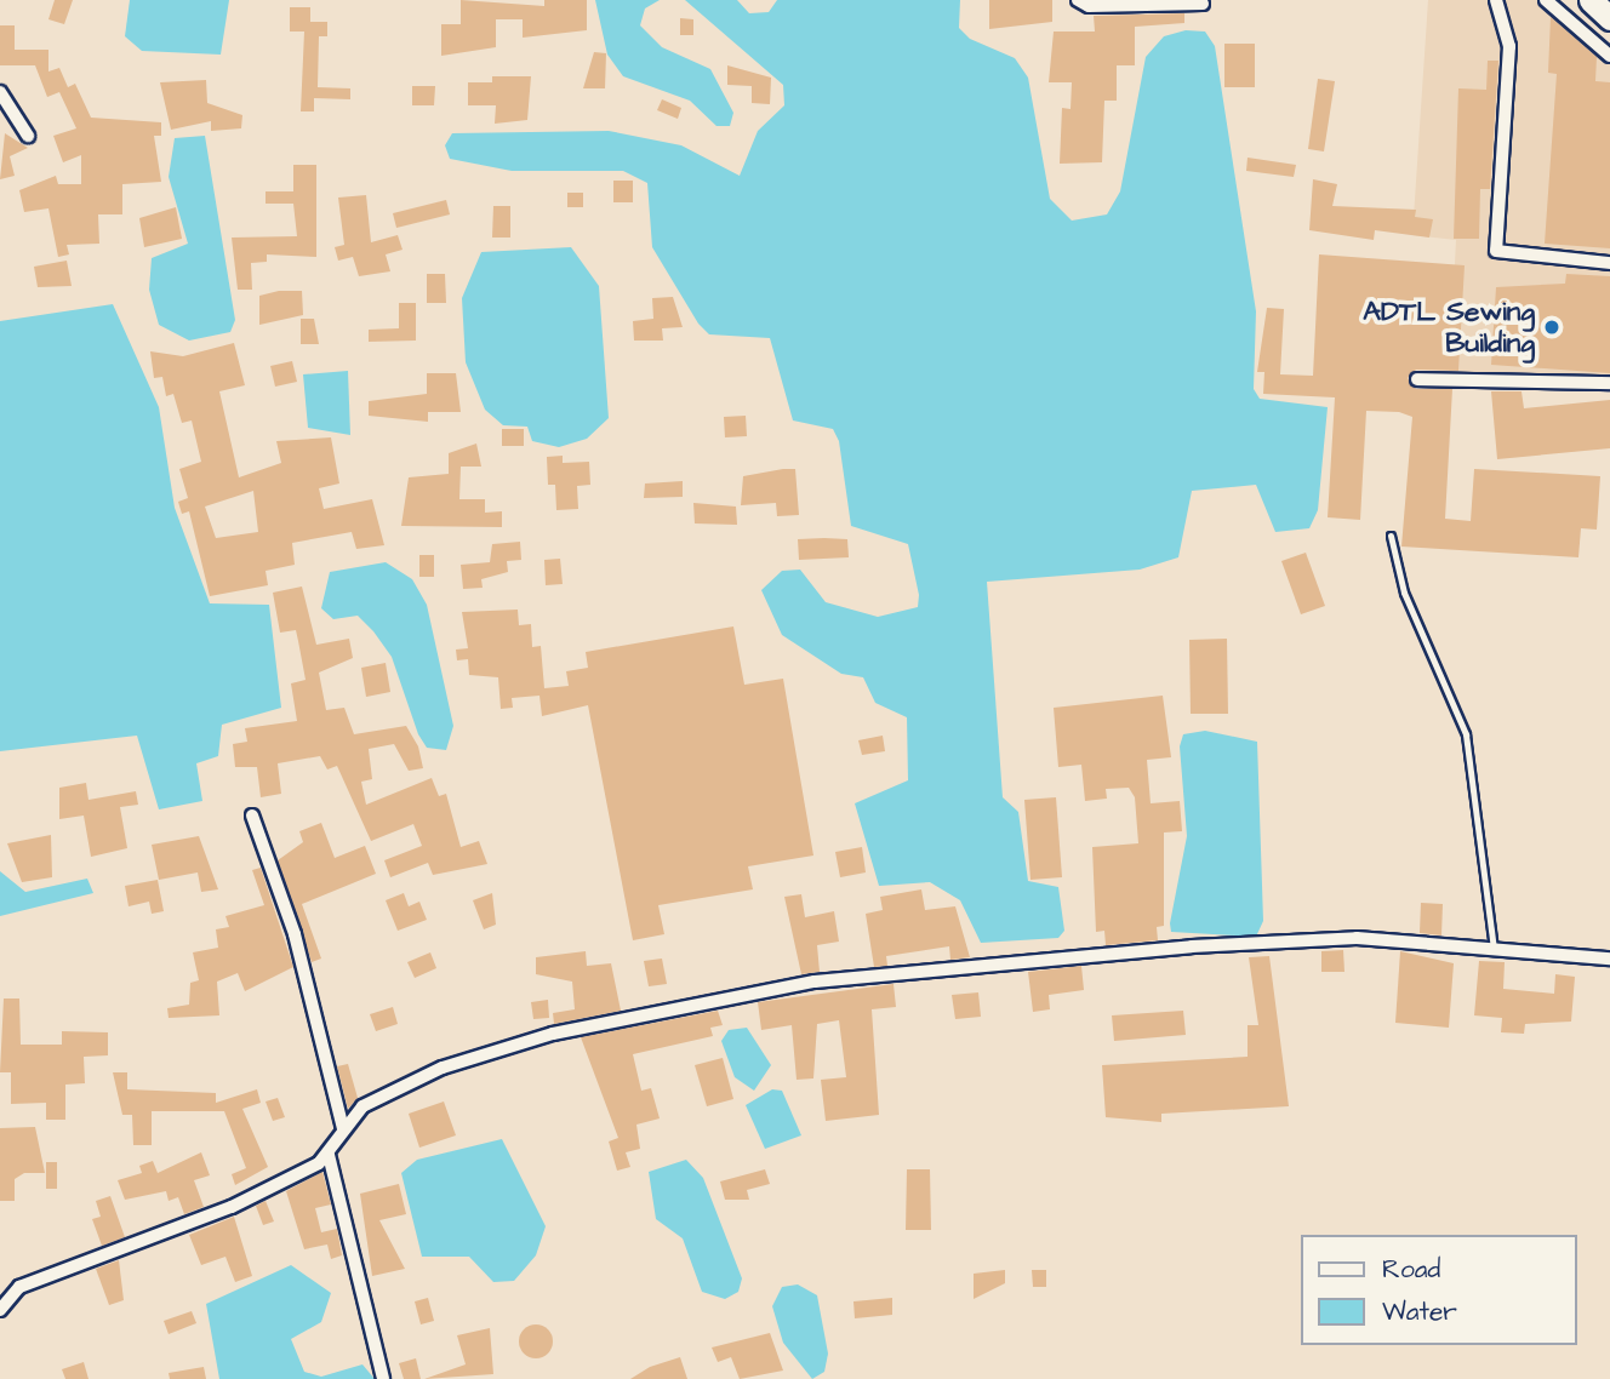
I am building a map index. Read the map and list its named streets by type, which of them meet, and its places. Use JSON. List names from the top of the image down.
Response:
{
  "places": ["ADTL Sewing Building"],
  "legend": ["Road", "Water"]
}
